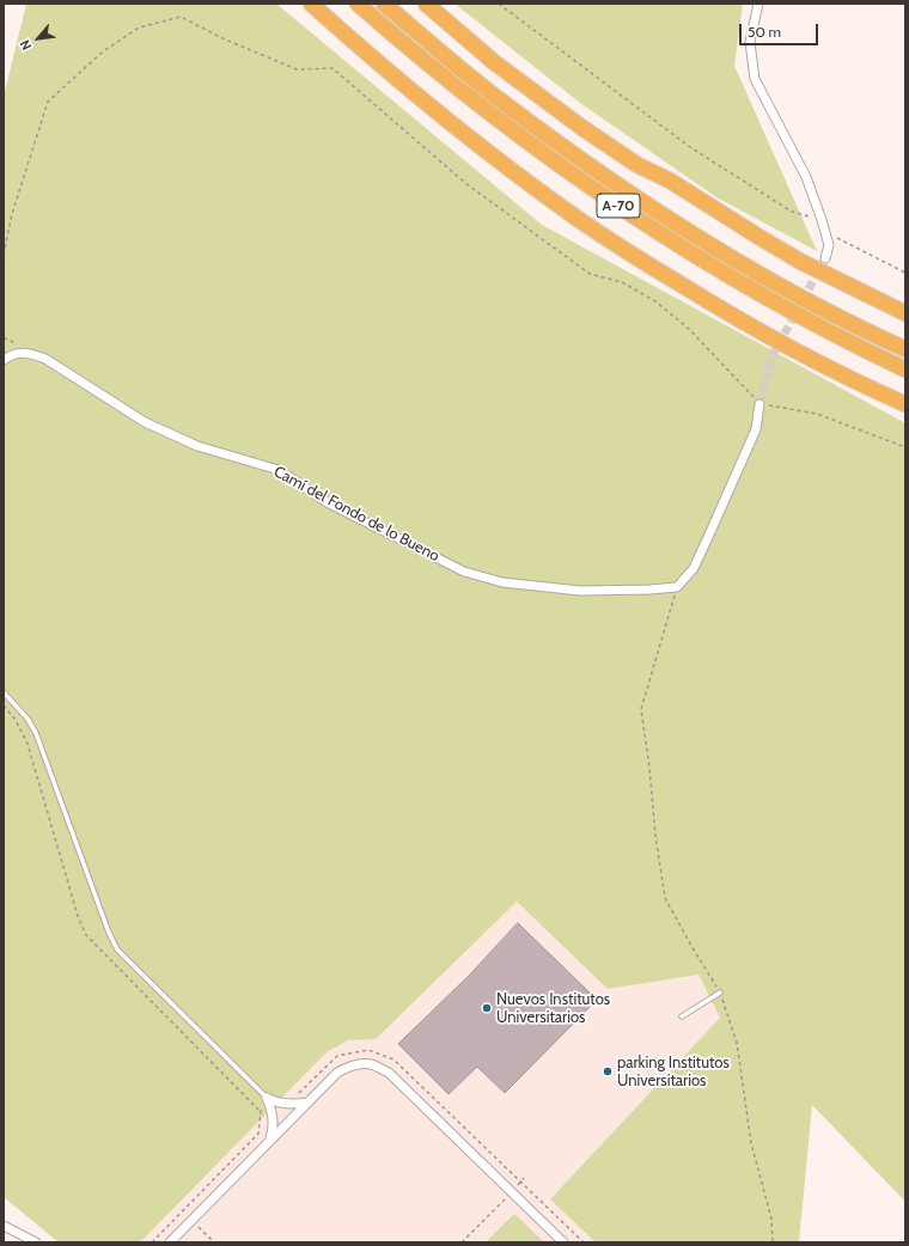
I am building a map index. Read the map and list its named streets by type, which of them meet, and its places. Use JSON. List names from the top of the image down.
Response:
{
  "streets": {
    "highway": ["A-70"],
    "street": ["Camí del Fondo de lo Bueno"]
  },
  "places": ["Nuevos Institutos Universitarios", "parking Institutos Universitarios"],
  "scale_bar": "50 m",
  "north": "bottom left"
}
